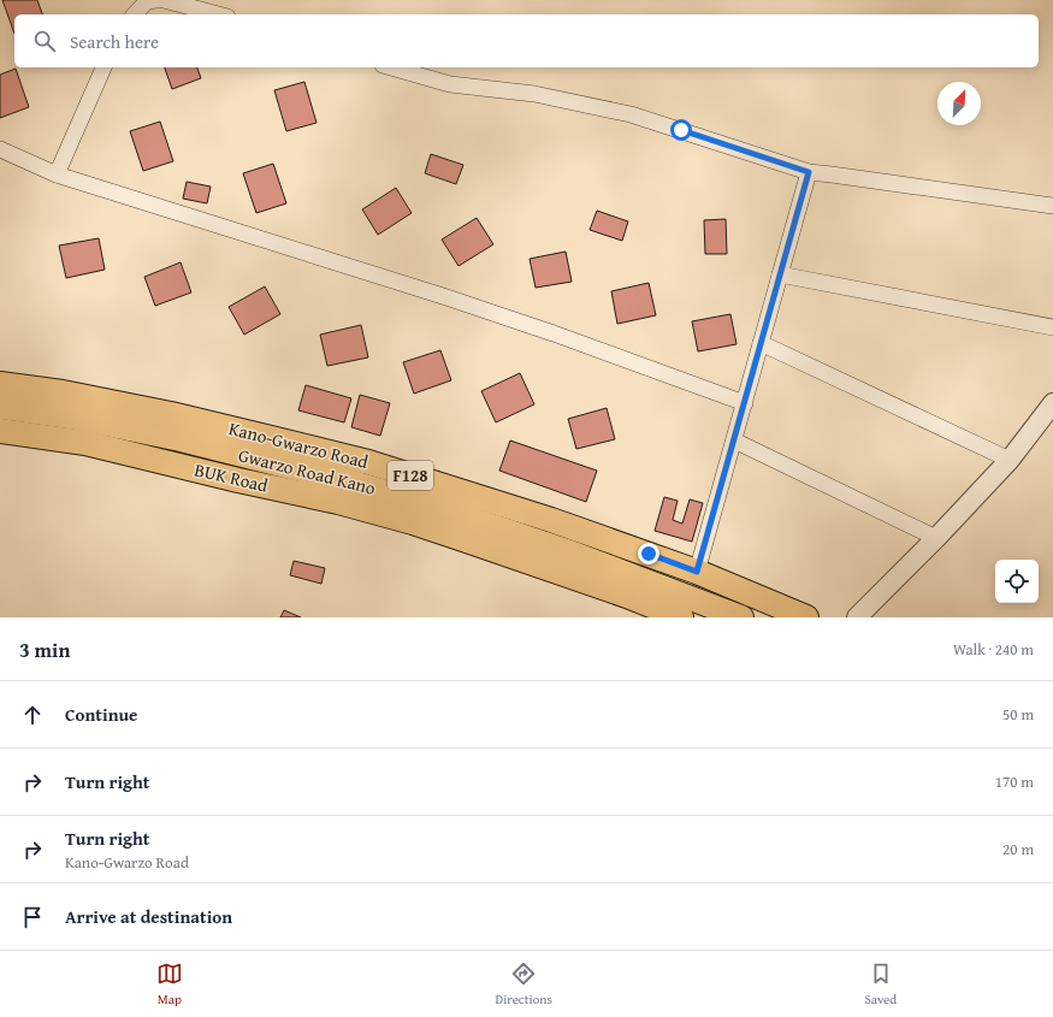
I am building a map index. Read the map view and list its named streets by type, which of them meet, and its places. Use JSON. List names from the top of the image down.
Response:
{
  "streets": {
    "main road": [
      "Kano-Gwarzo Road",
      "Gwarzo Road Kano",
      "F128",
      "BUK Road"
    ]
  },
  "north": "top right",
  "page": {
    "search": "Search here",
    "heading": ["3 min", "Walk · 240 m"],
    "list": [
      ["Continue", "50 m"],
      ["Turn right", "170 m"],
      ["Turn right", "Kano-Gwarzo Road", "20 m"],
      "Arrive at destination"
    ],
    "nav": ["Map", "Directions", "Saved"]
  }
}
